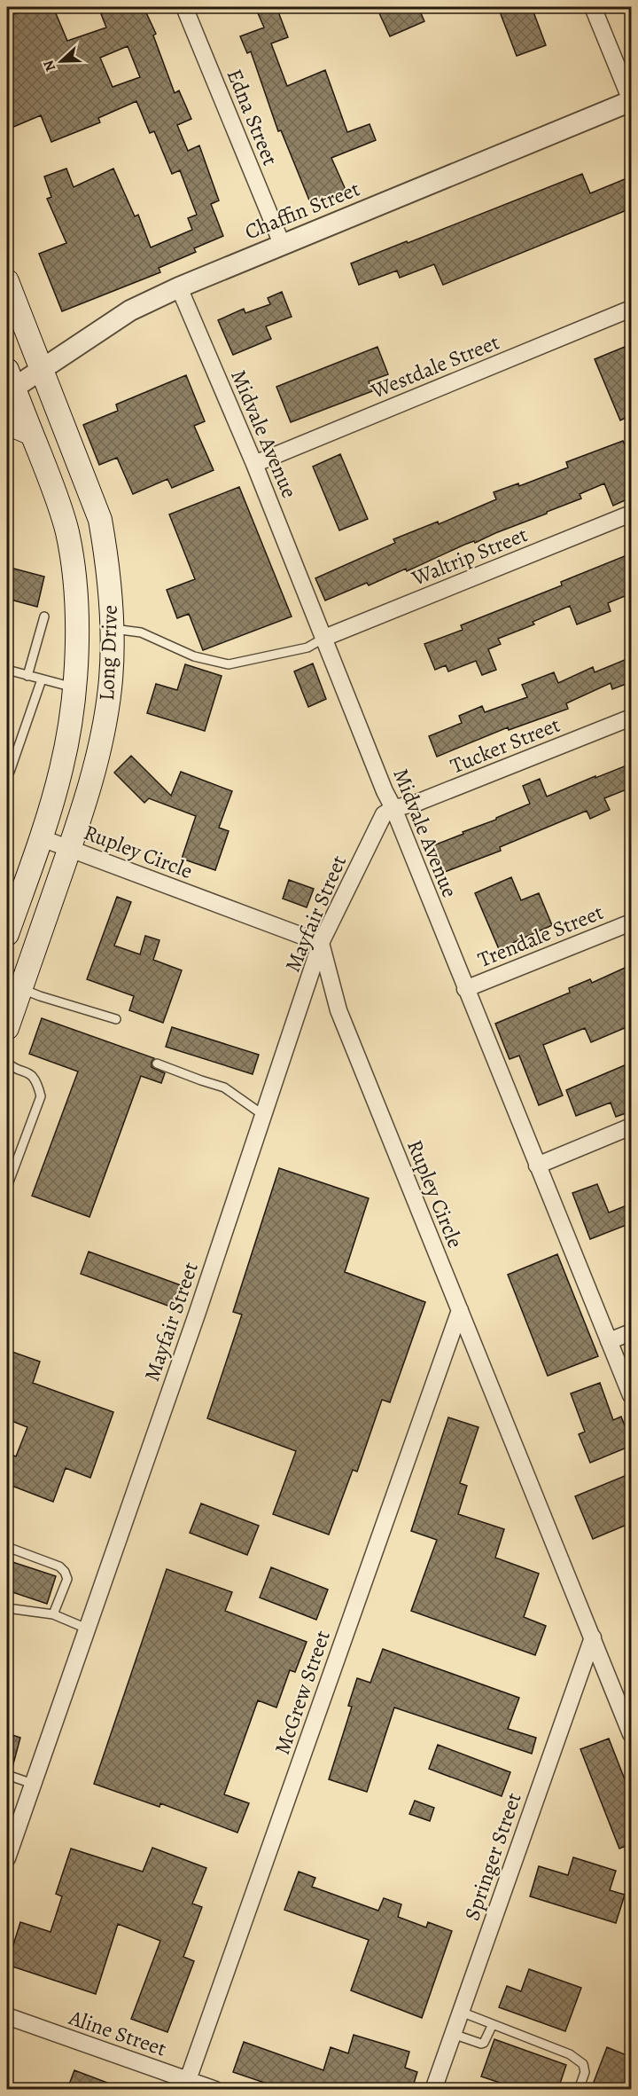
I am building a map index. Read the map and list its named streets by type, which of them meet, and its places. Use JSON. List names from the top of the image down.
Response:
{
  "streets": {
    "main road": ["Long Drive"],
    "street": [
      "Edna Street",
      "Chaffin Street",
      "Westdale Street",
      "Midvale Avenue",
      "Waltrip Street",
      "Tucker Street",
      "Rupley Circle",
      "Mayfair Street",
      "Trendale Street",
      "McGrew Street",
      "Springer Street",
      "Aline Street"
    ]
  },
  "crossings": [
    ["Edna Street", "Chaffin Street"],
    ["Chaffin Street", "Midvale Avenue"],
    ["Chaffin Street", "Long Drive"],
    ["Westdale Street", "Midvale Avenue"],
    ["Midvale Avenue", "Waltrip Street"],
    ["Midvale Avenue", "Tucker Street"],
    ["Midvale Avenue", "Mayfair Street"],
    ["Midvale Avenue", "Trendale Street"],
    ["Long Drive", "Rupley Circle"],
    ["Tucker Street", "Mayfair Street"],
    ["Rupley Circle", "Mayfair Street"],
    ["Rupley Circle", "McGrew Street"],
    ["Rupley Circle", "Springer Street"],
    ["McGrew Street", "Aline Street"]
  ],
  "north": "left"
}
